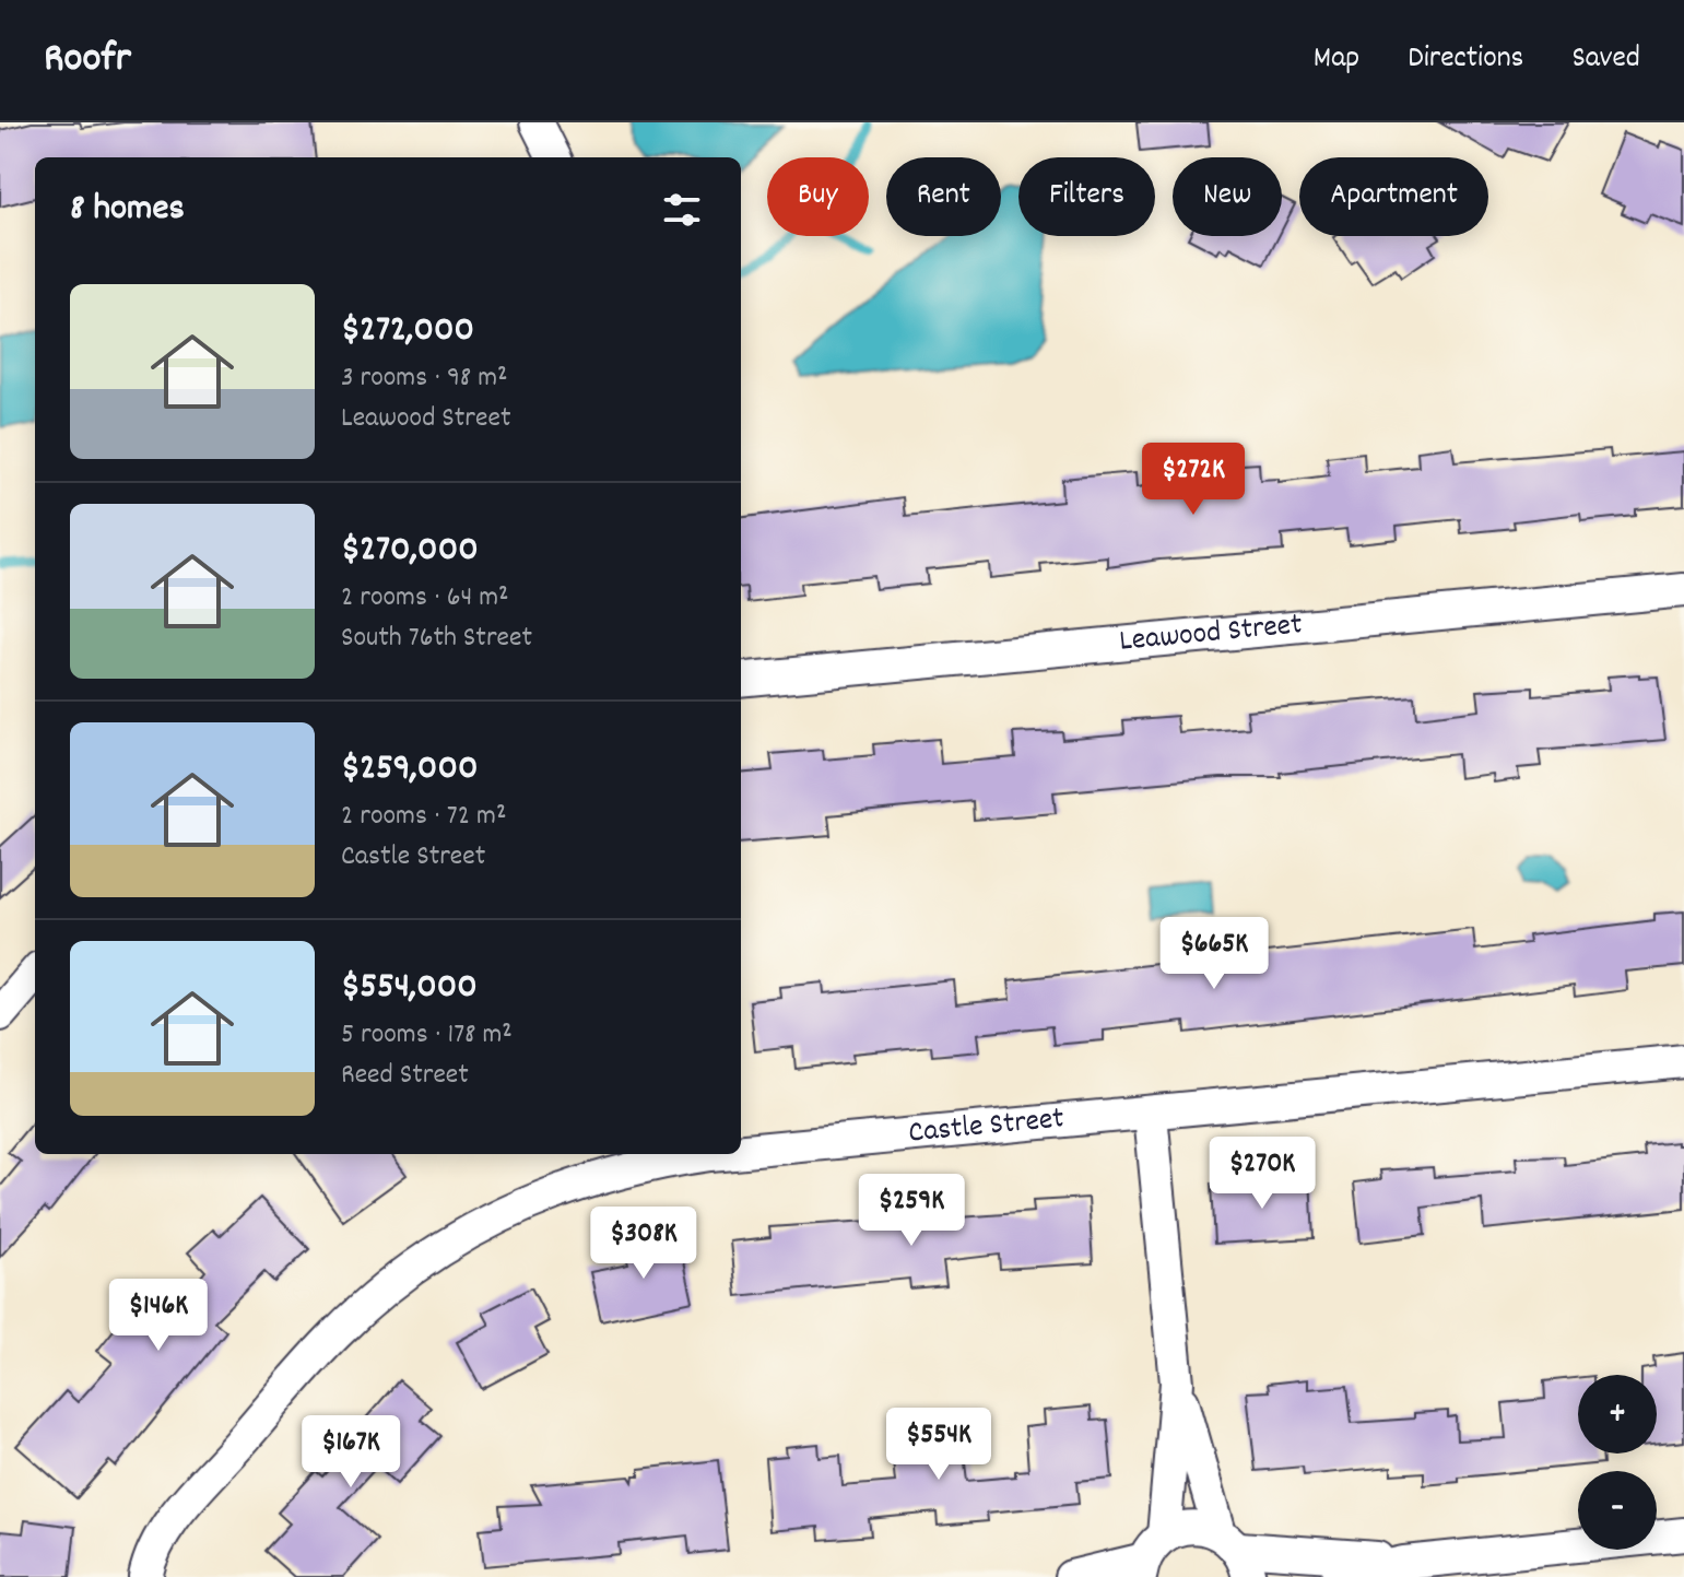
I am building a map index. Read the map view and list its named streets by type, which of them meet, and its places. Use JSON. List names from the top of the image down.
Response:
{
  "streets": {
    "street": ["Leawood Street", "Castle Street"]
  },
  "page": {
    "header": "Roofr",
    "nav": ["Map", "Directions", "Saved"],
    "chip": [
      "Buy",
      "Rent",
      "Filters",
      "New",
      "Apartment"
    ],
    "heading": "8 homes",
    "list": [
      {
        "name": "$272,000",
        "note": "3 rooms · 98 m² · Leawood Street"
      },
      {
        "name": "$270,000",
        "note": "2 rooms · 64 m² · South 76th Street"
      },
      {
        "name": "$259,000",
        "note": "2 rooms · 72 m² · Castle Street"
      },
      {
        "name": "$554,000",
        "note": "5 rooms · 178 m² · Reed Street"
      }
    ],
    "price": [
      "$272K",
      "$665K",
      "$270K",
      "$259K",
      "$308K",
      "$146K",
      "$554K",
      "$167K"
    ],
    "map_buttons": ["+", "−"]
  }
}
